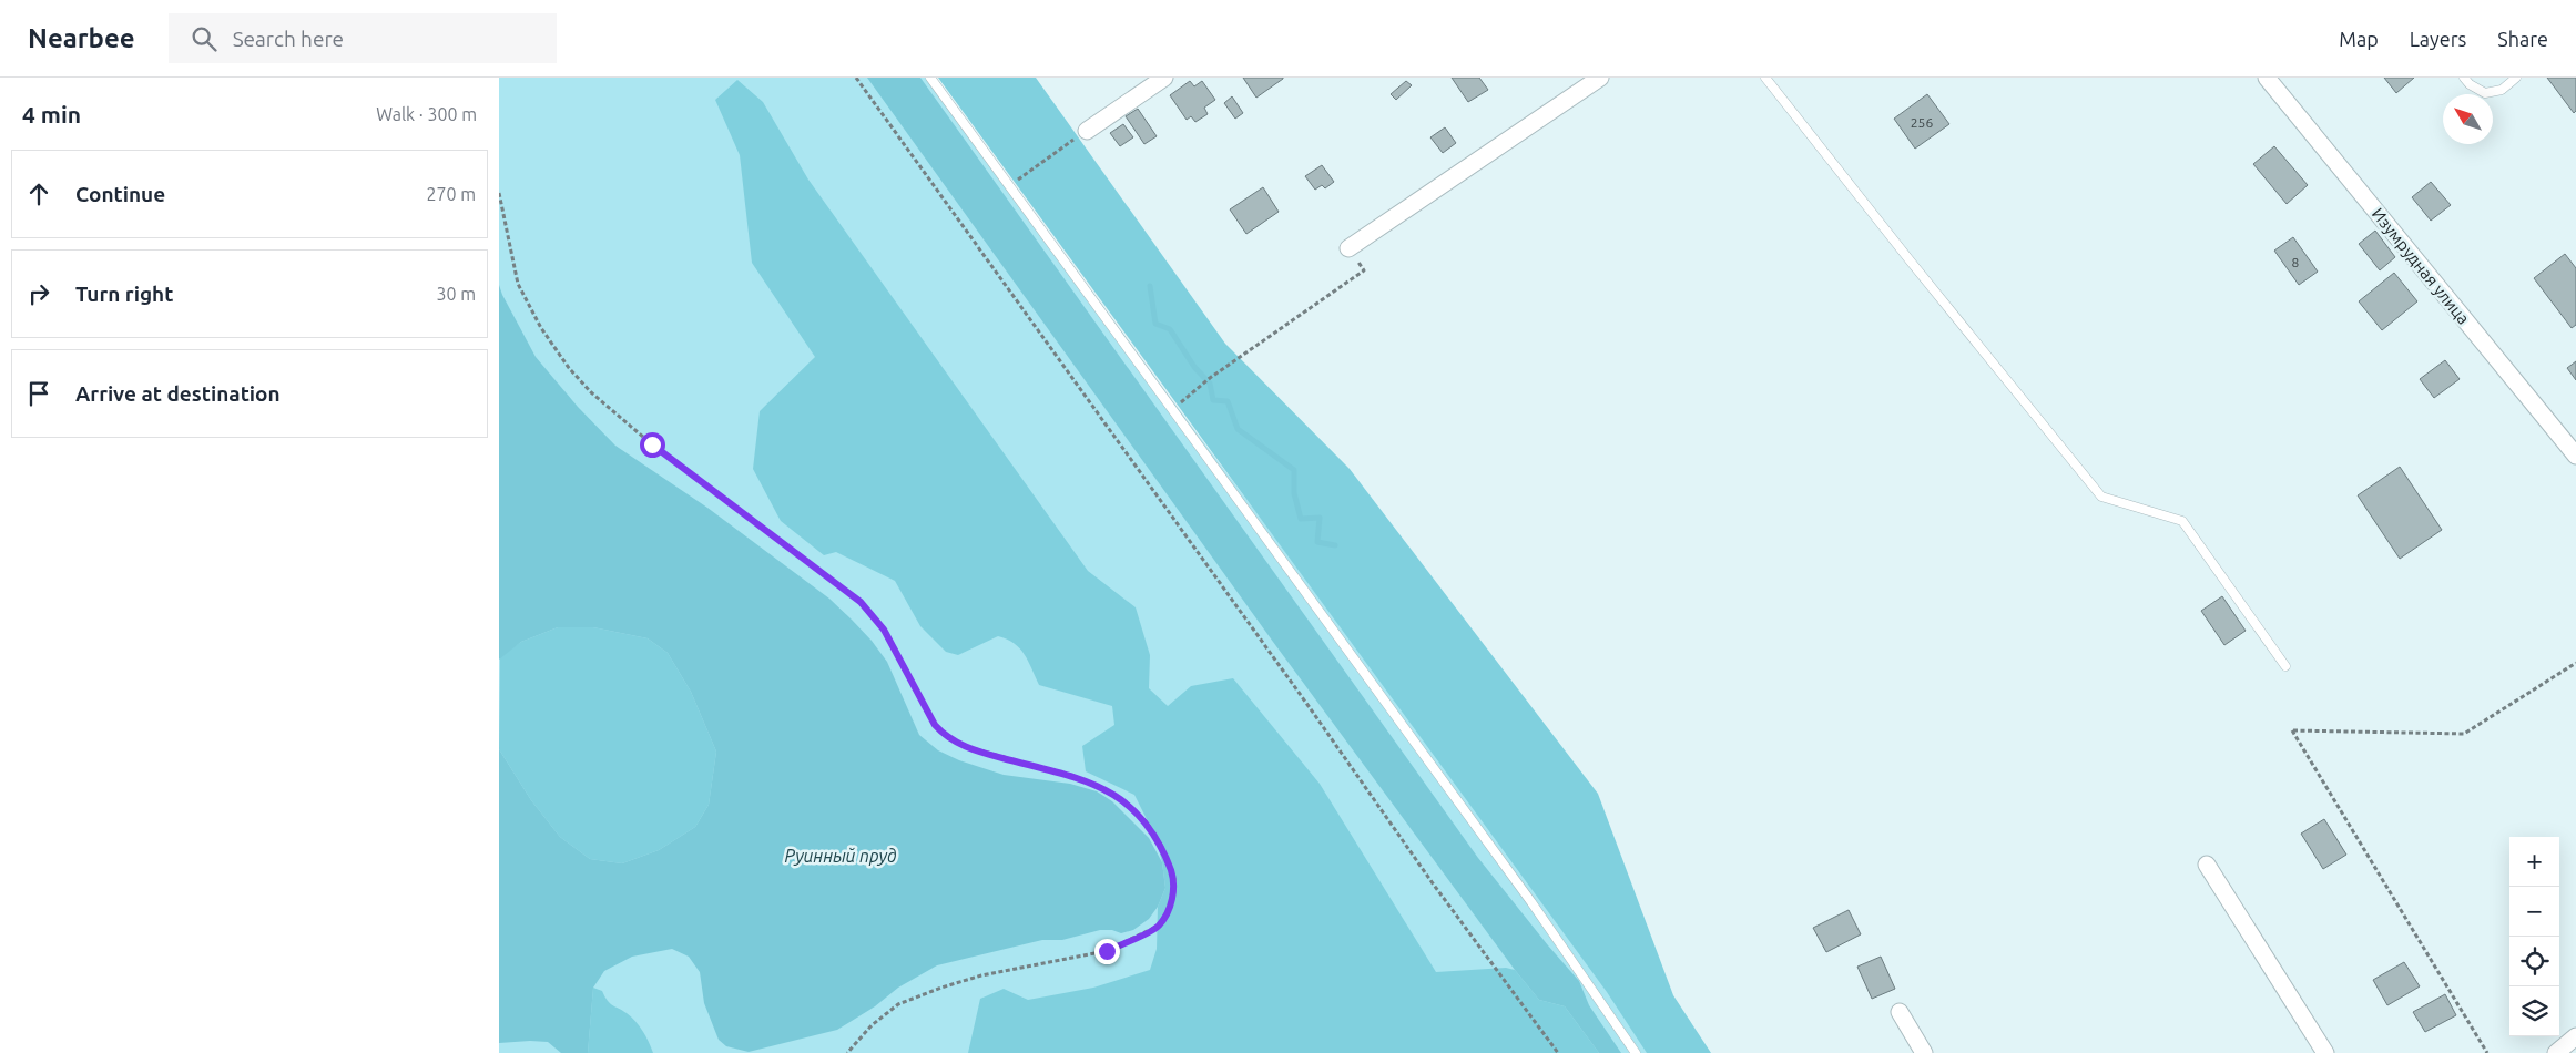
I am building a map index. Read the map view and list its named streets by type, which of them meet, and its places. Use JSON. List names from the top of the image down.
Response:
{
  "streets": {
    "street": ["Изумрудная улица"]
  },
  "water": ["Руинный пруд"],
  "house_numbers": ["256", "8"],
  "north": "top left",
  "page": {
    "header": "Nearbee",
    "search": "Search here",
    "nav": ["Map", "Layers", "Share"],
    "heading": ["4 min", "Walk · 300 m"],
    "list": [
      ["Continue", "270 m"],
      ["Turn right", "30 m"],
      "Arrive at destination"
    ],
    "map_buttons": ["+", "−"]
  }
}
